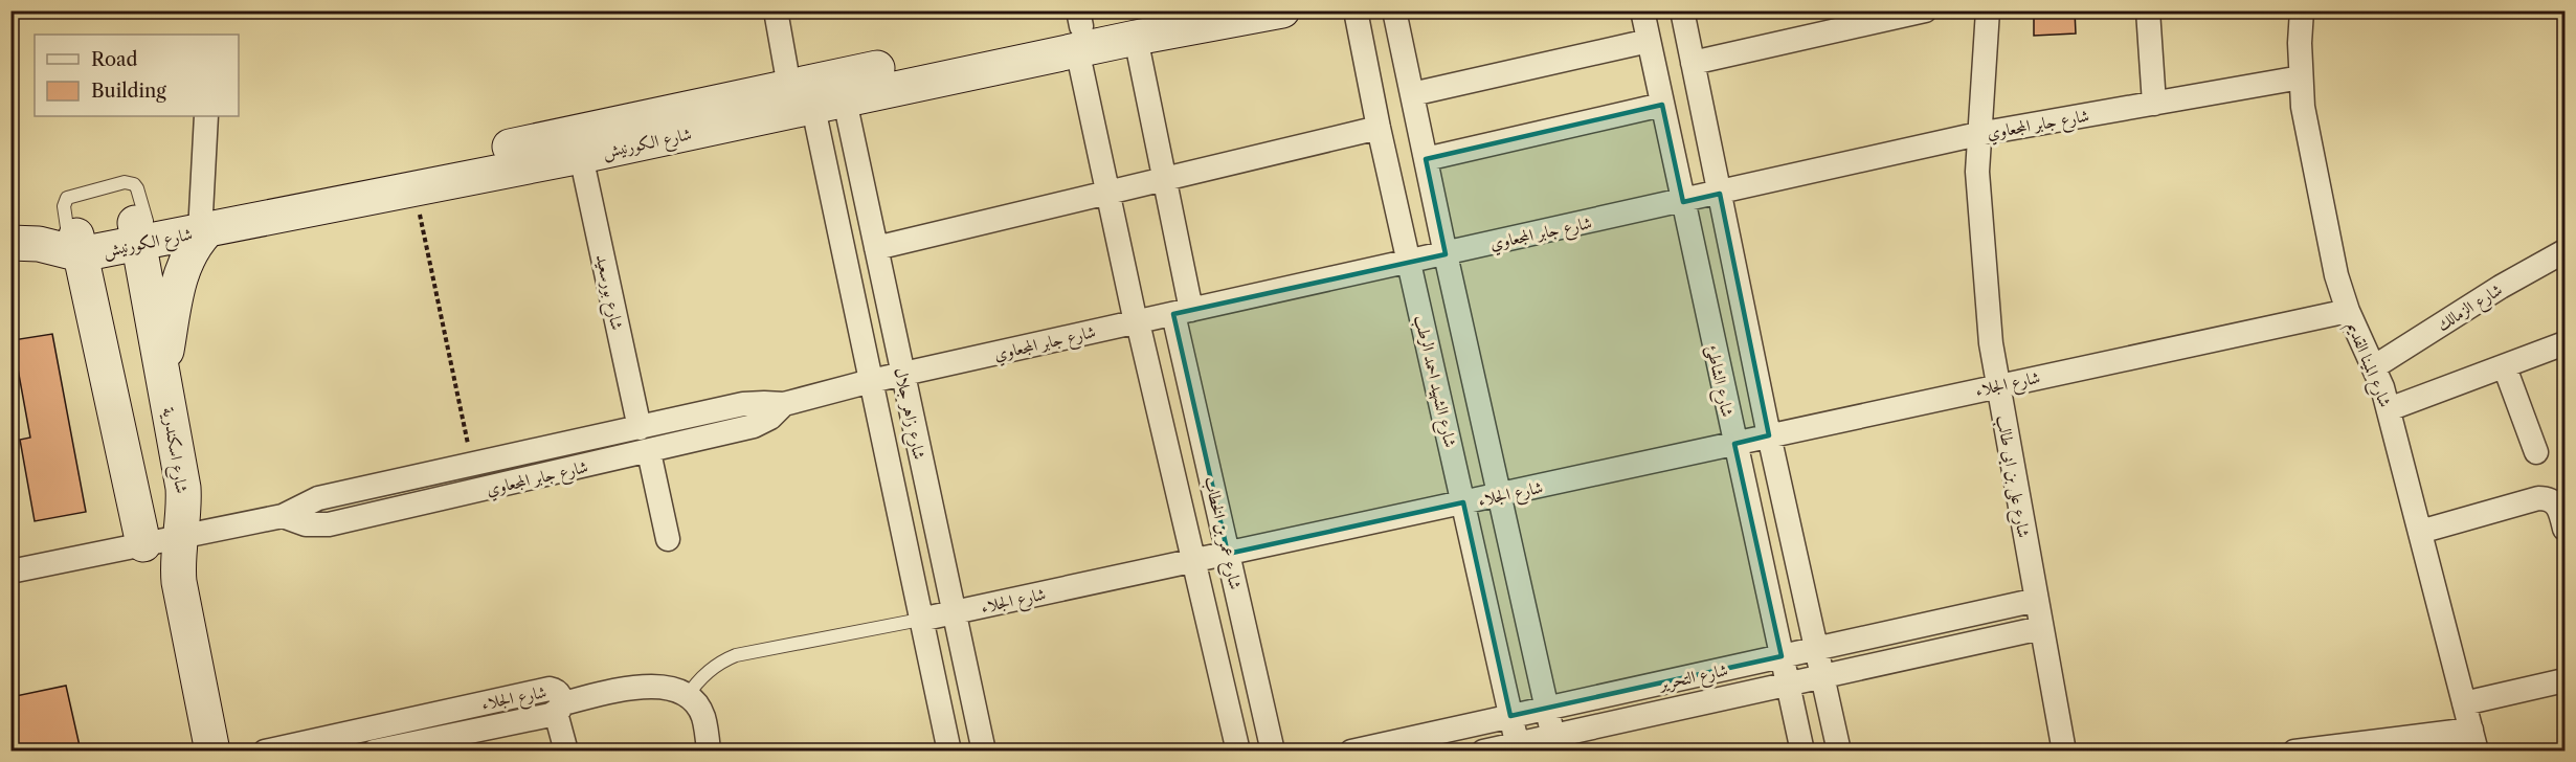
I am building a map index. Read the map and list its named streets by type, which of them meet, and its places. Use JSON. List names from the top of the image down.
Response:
{
  "streets": {
    "street": [
      "شارع جابر المجعاوي",
      "شارع الكورنيش",
      "شارع بورسعيد",
      "شارع الزمالك",
      "شارع المينا القديم",
      "شارع الشهيد احمد الرطب",
      "شارع الشاطئ",
      "شارع الجلاء",
      "شارع زاهر جلال",
      "شارع اسكندرية",
      "شارع على بن ابى طالب",
      "شارع عمر بن الخطاب",
      "شارع التحرير"
    ]
  },
  "crossings": [
    ["شارع جابر المجعاوي", "شارع بورسعيد"],
    ["شارع جابر المجعاوي", "شارع المينا القديم"],
    ["شارع جابر المجعاوي", "شارع الشهيد احمد الرطب"],
    ["شارع جابر المجعاوي", "شارع الشاطئ"],
    ["شارع جابر المجعاوي", "شارع زاهر جلال"],
    ["شارع جابر المجعاوي", "شارع اسكندرية"],
    ["شارع جابر المجعاوي", "شارع على بن ابى طالب"],
    ["شارع جابر المجعاوي", "شارع عمر بن الخطاب"],
    ["شارع الكورنيش", "شارع بورسعيد"],
    ["شارع الكورنيش", "شارع زاهر جلال"],
    ["شارع الكورنيش", "شارع اسكندرية"],
    ["شارع الكورنيش", "شارع عمر بن الخطاب"],
    ["شارع الزمالك", "شارع المينا القديم"],
    ["شارع المينا القديم", "شارع الجلاء"],
    ["شارع الشهيد احمد الرطب", "شارع الجلاء"],
    ["شارع الشهيد احمد الرطب", "شارع التحرير"],
    ["شارع الشاطئ", "شارع الجلاء"],
    ["شارع الشاطئ", "شارع التحرير"],
    ["شارع الجلاء", "شارع زاهر جلال"],
    ["شارع الجلاء", "شارع على بن ابى طالب"],
    ["شارع الجلاء", "شارع عمر بن الخطاب"],
    ["شارع على بن ابى طالب", "شارع التحرير"]
  ],
  "legend": ["Road", "Building"]
}
